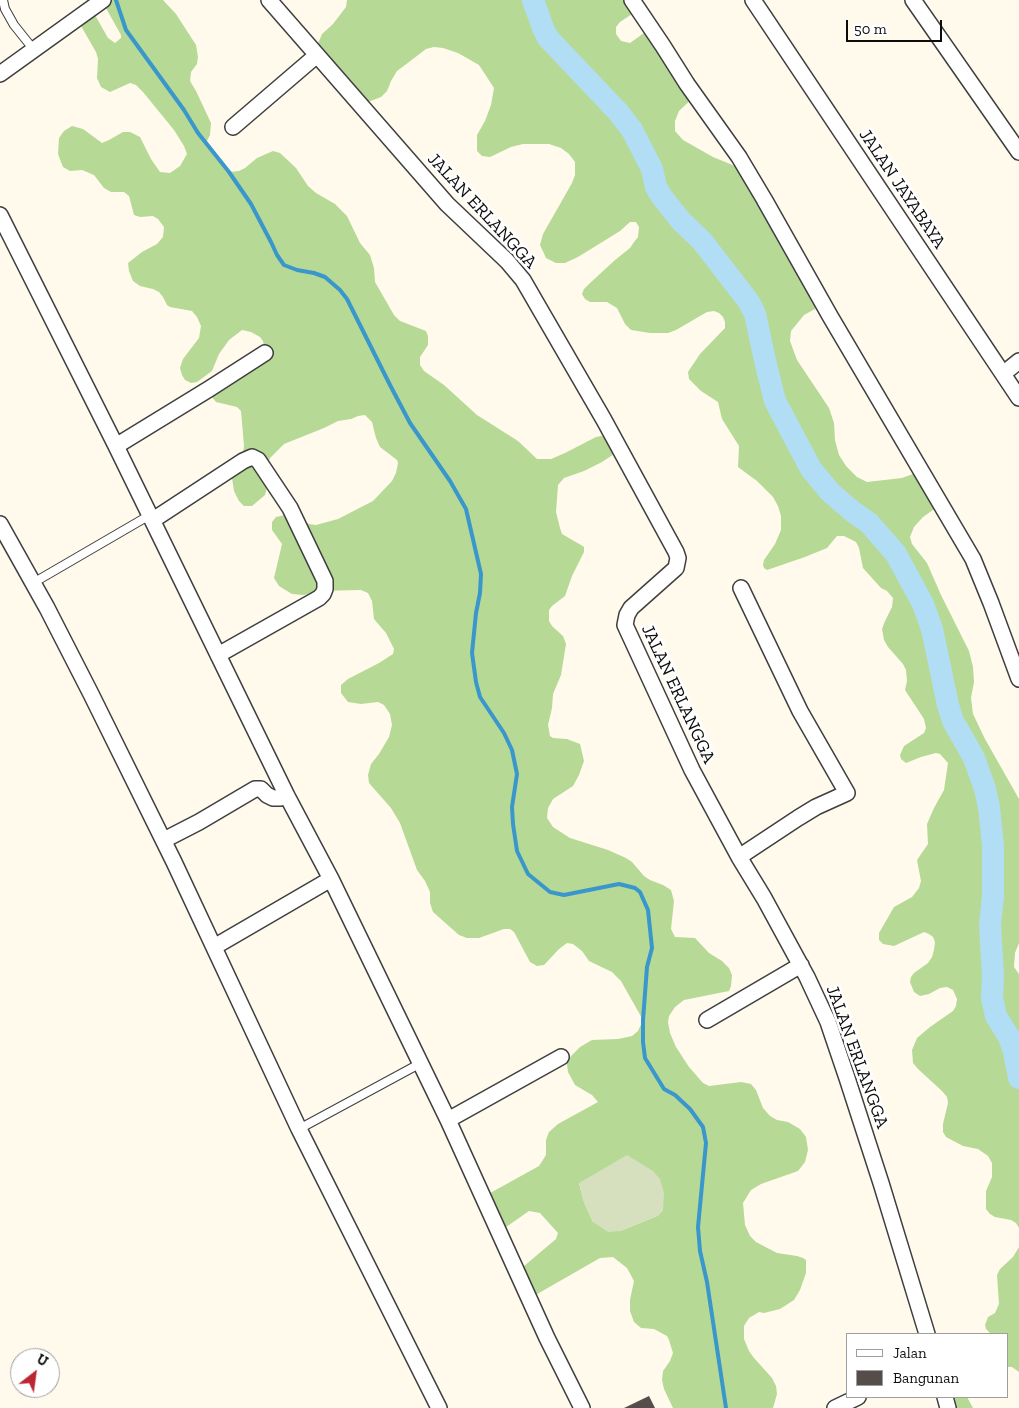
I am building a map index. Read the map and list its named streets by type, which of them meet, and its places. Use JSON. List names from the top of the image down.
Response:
{
  "streets": {
    "street": ["JALAN JAYABAYA", "JALAN ERLANGGA"]
  },
  "legend": ["Jalan", "Bangunan"],
  "scale_bar": "50 m",
  "north": "top right"
}
